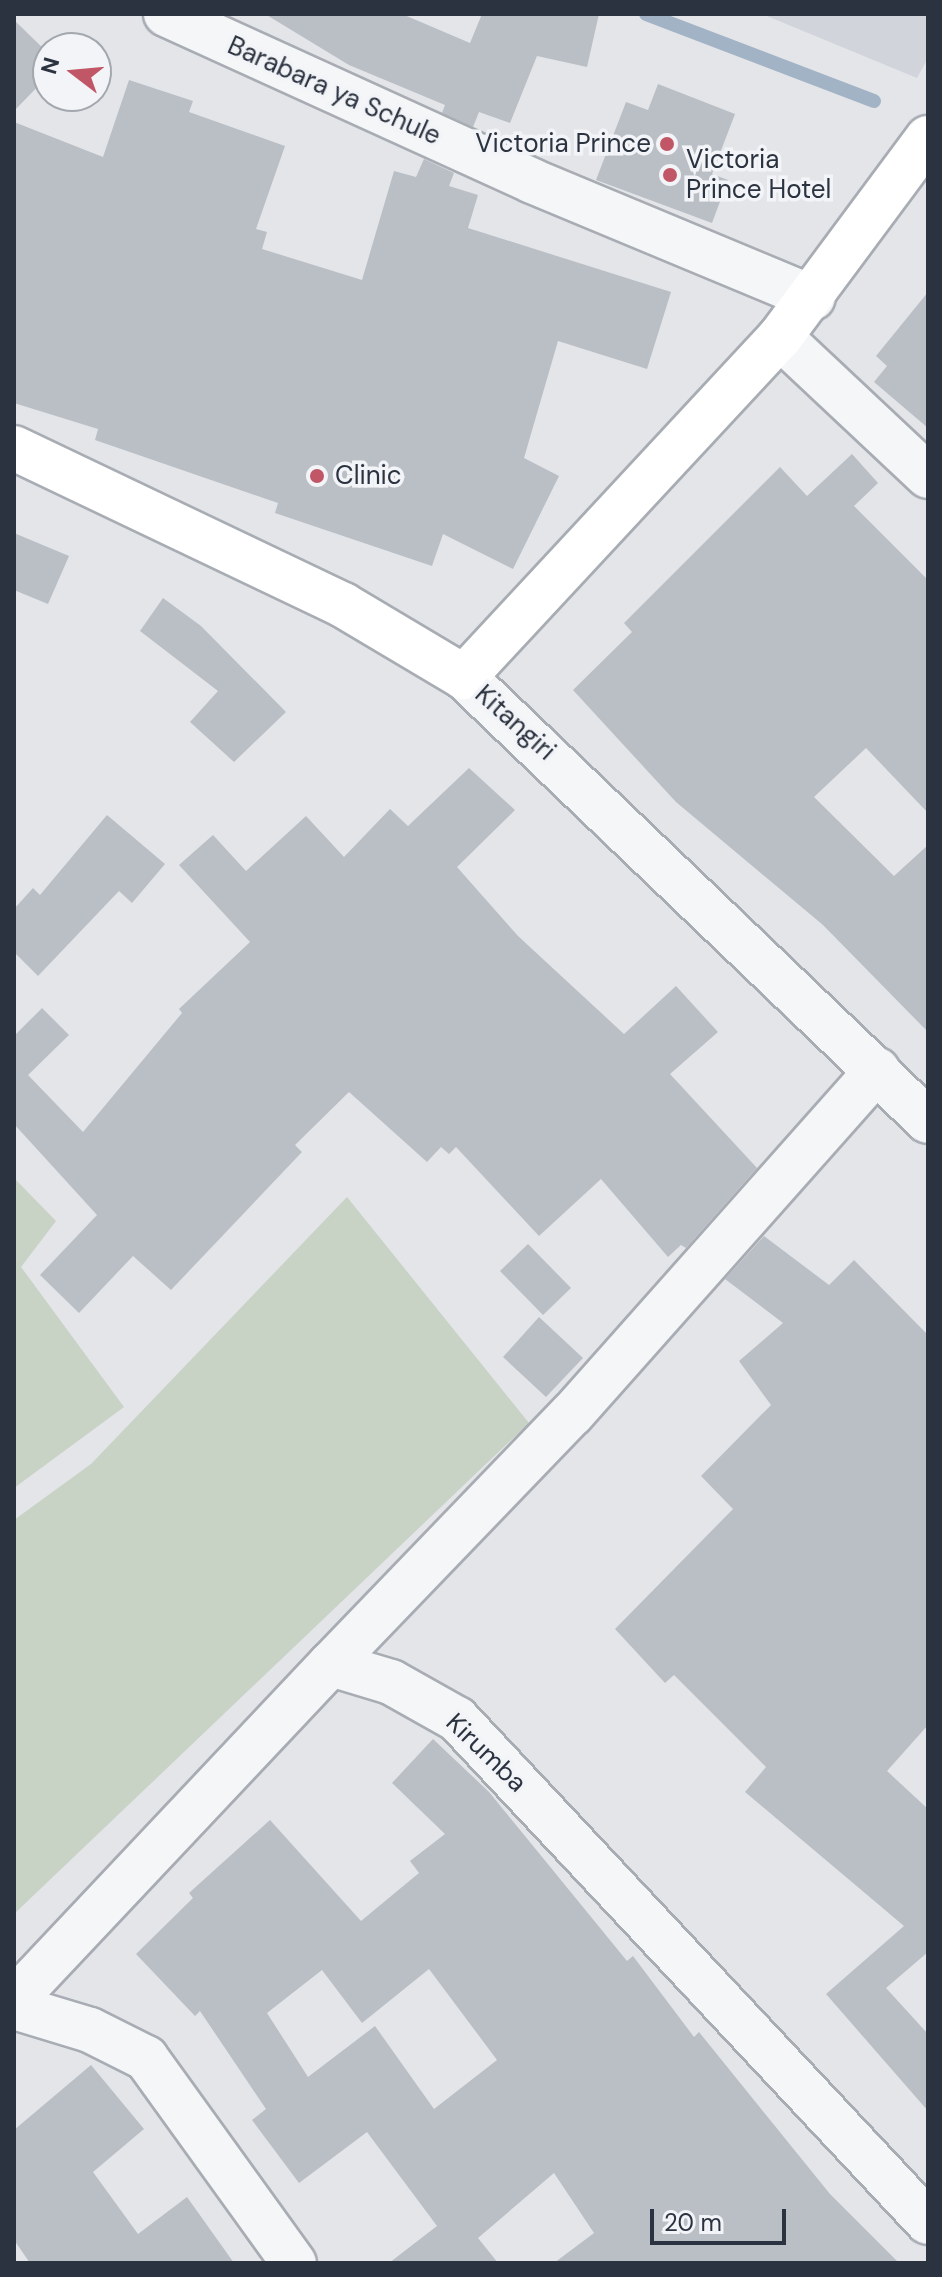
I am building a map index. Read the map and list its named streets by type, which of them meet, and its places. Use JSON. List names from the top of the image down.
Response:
{
  "streets": {
    "main road": ["Kitangiri"],
    "street": ["Barabara ya Schule", "Kirumba"]
  },
  "places": ["Victoria Prince", "Victoria Prince Hotel", "Clinic"],
  "scale_bar": "20 m",
  "north": "left"
}
